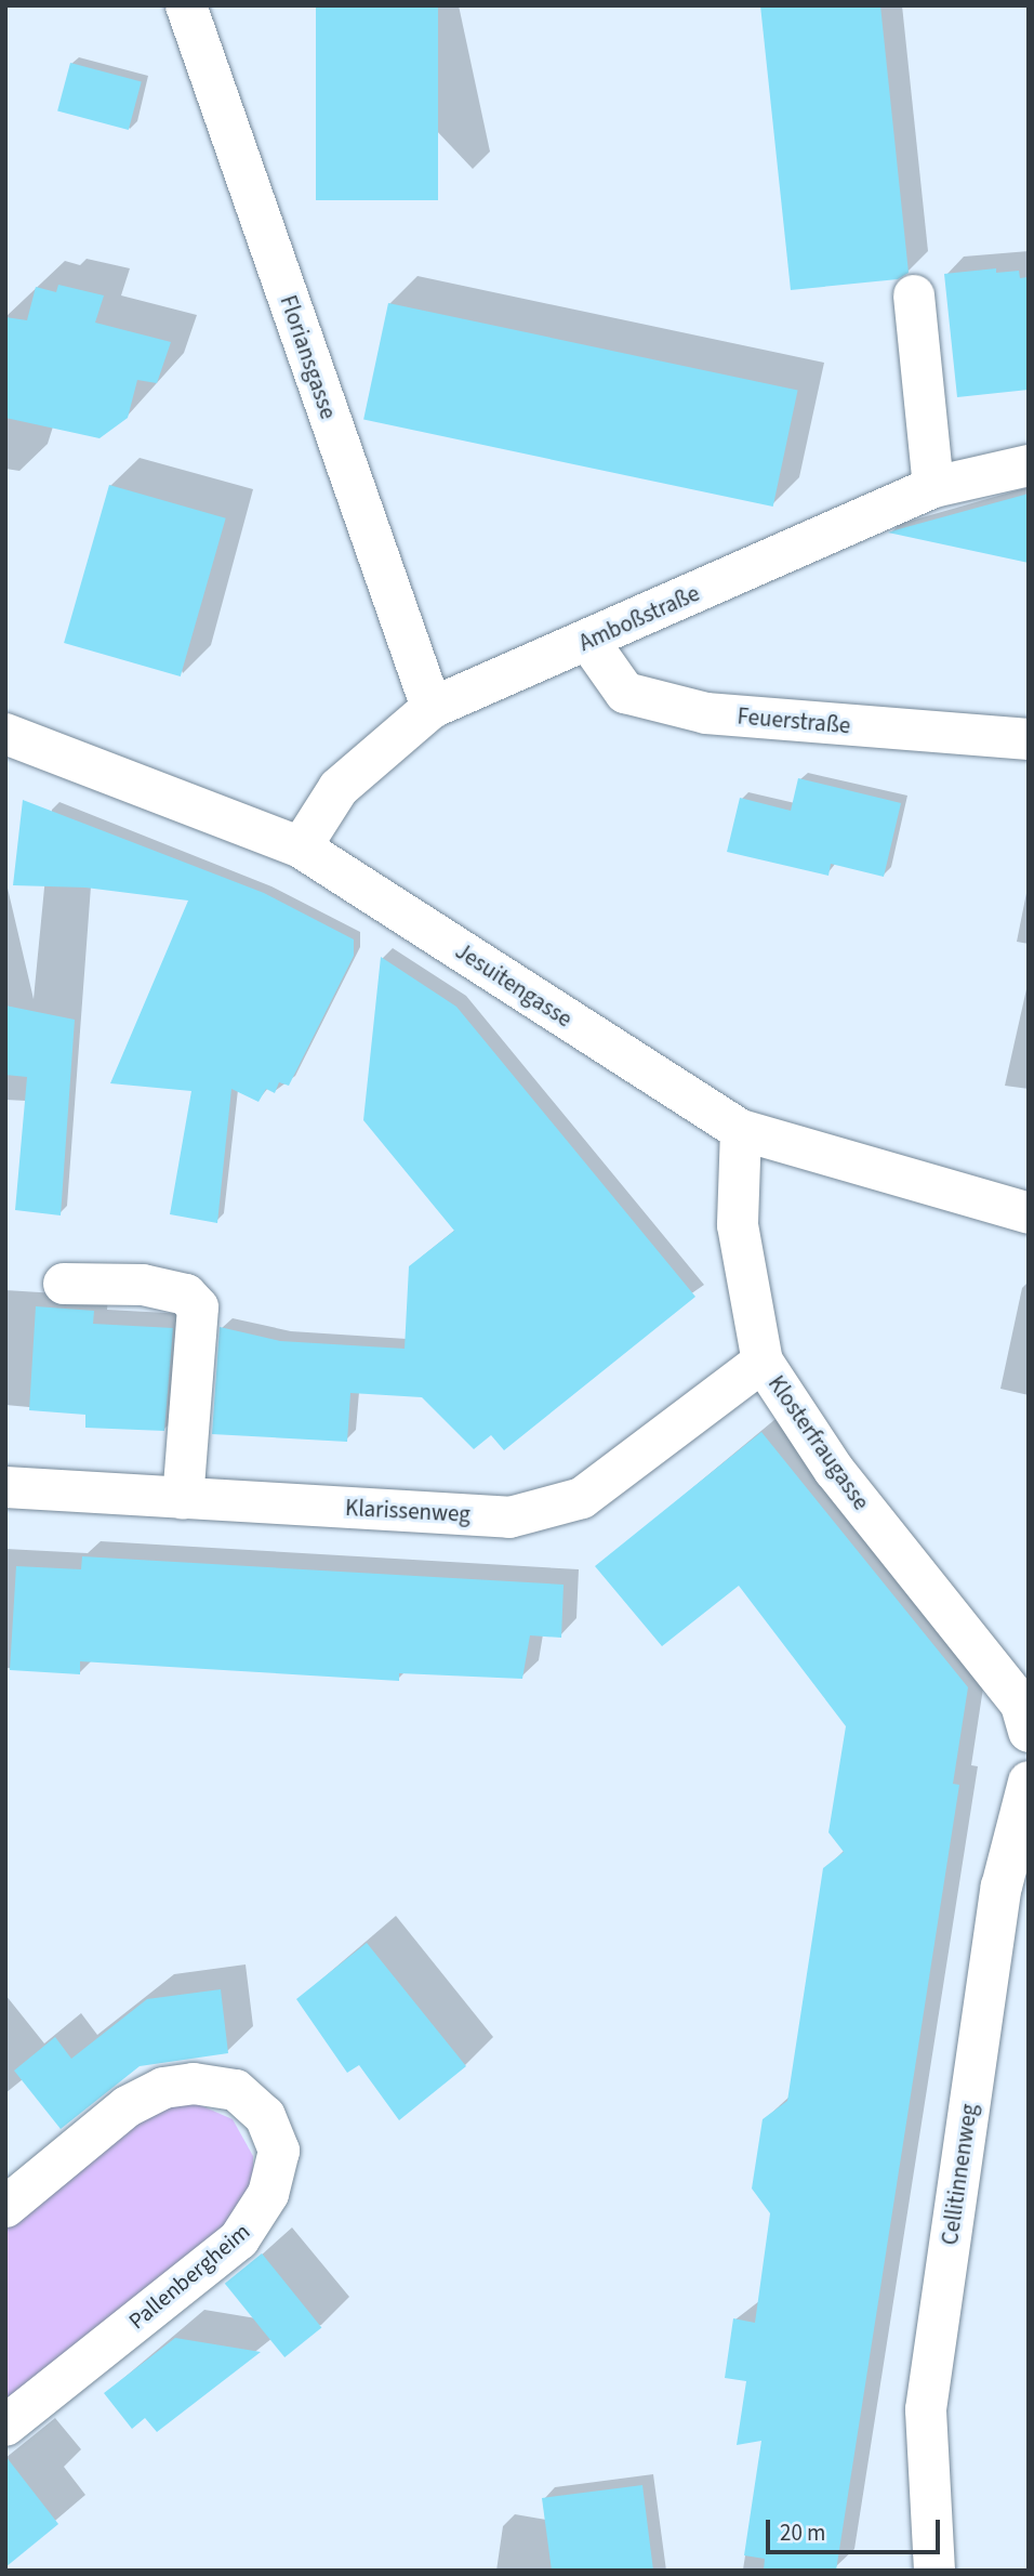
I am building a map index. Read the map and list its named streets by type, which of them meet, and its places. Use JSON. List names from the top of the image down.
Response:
{
  "streets": {
    "street": [
      "Floriansgasse",
      "Amboßstraße",
      "Feuerstraße",
      "Jesuitengasse",
      "Klosterfraugasse",
      "Klarissenweg",
      "Cellitinnenweg",
      "Pallenbergheim"
    ]
  },
  "crossings": [
    ["Floriansgasse", "Amboßstraße"],
    ["Amboßstraße", "Feuerstraße"],
    ["Amboßstraße", "Jesuitengasse"],
    ["Jesuitengasse", "Klosterfraugasse"],
    ["Klosterfraugasse", "Klarissenweg"]
  ],
  "scale_bar": "20 m"
}
